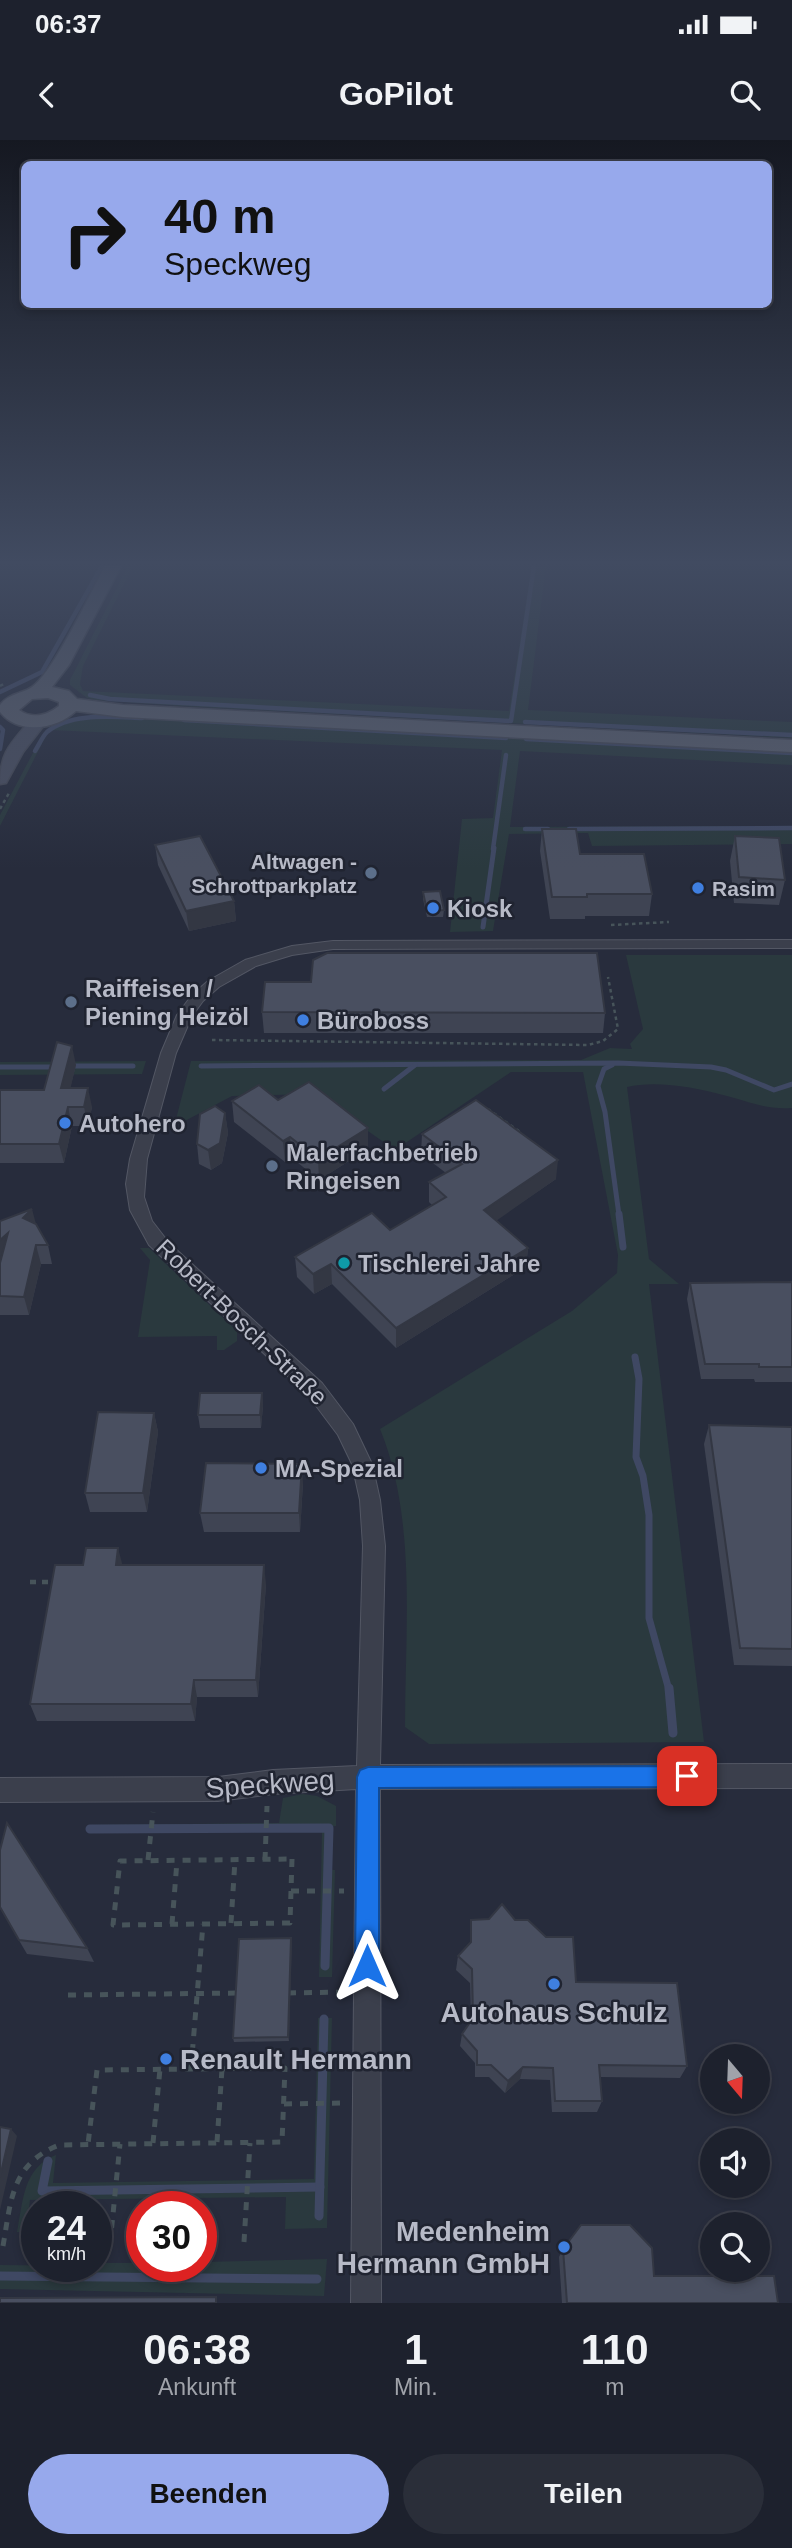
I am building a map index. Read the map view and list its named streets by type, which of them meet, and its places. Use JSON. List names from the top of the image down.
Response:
{
  "streets": {
    "street": ["Robert-Bosch-Straße", "Speckweg"]
  },
  "crossings": [
    ["Robert-Bosch-Straße", "Speckweg"]
  ],
  "places": [
    "Altwagen - Schrottparkplatz",
    "Rasim",
    "Kiosk",
    "Raiffeisen / Piening Heizöl",
    "Büroboss",
    "Autohero",
    "Malerfachbetrieb Ringeisen",
    "Tischlerei Jahre",
    "MA-Spezial",
    "Autohaus Schulz",
    "Renault Hermann",
    "Medenheim Hermann GmbH"
  ],
  "north": "bottom",
  "page": {
    "status": "06:37",
    "header": "GoPilot",
    "turn": ["40 m", "Speckweg"],
    "speed": "24 km/h",
    "limit": "30",
    "eta": [
      "06:38",
      "Ankunft",
      "1",
      "Min.",
      "110",
      "m"
    ],
    "buttons": ["Beenden", "Teilen"]
  }
}
